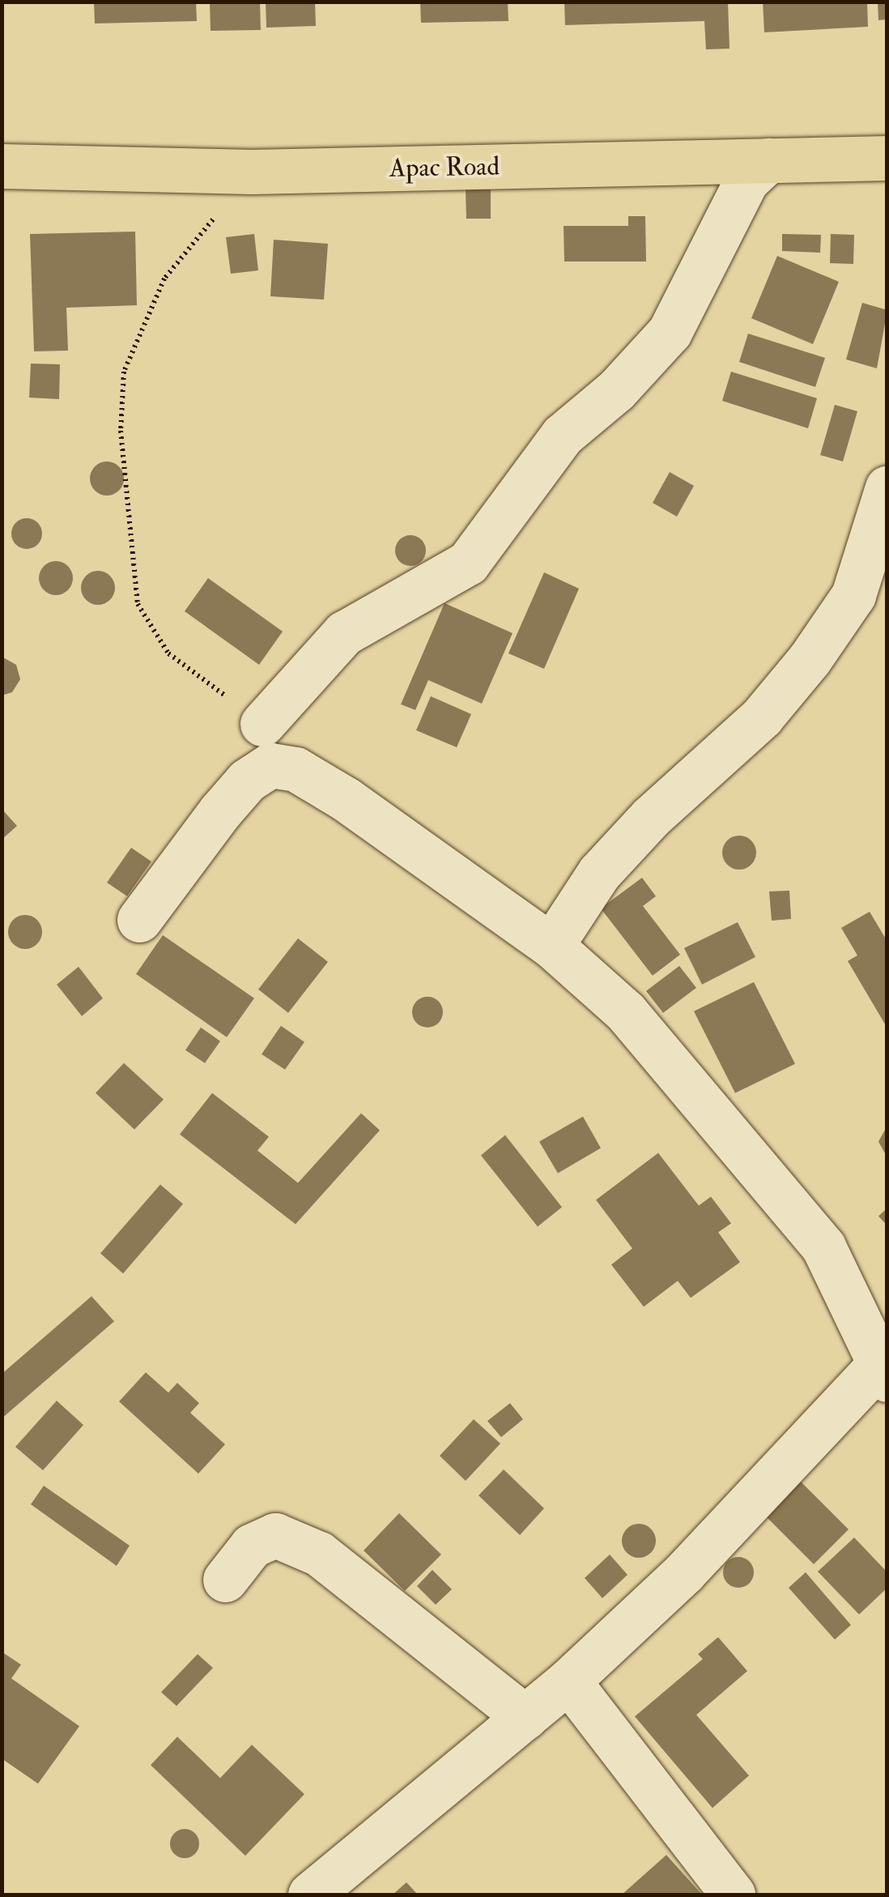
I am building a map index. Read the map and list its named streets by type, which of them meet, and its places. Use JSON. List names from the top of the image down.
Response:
{
  "streets": {
    "main road": ["Apac Road"]
  }
}
